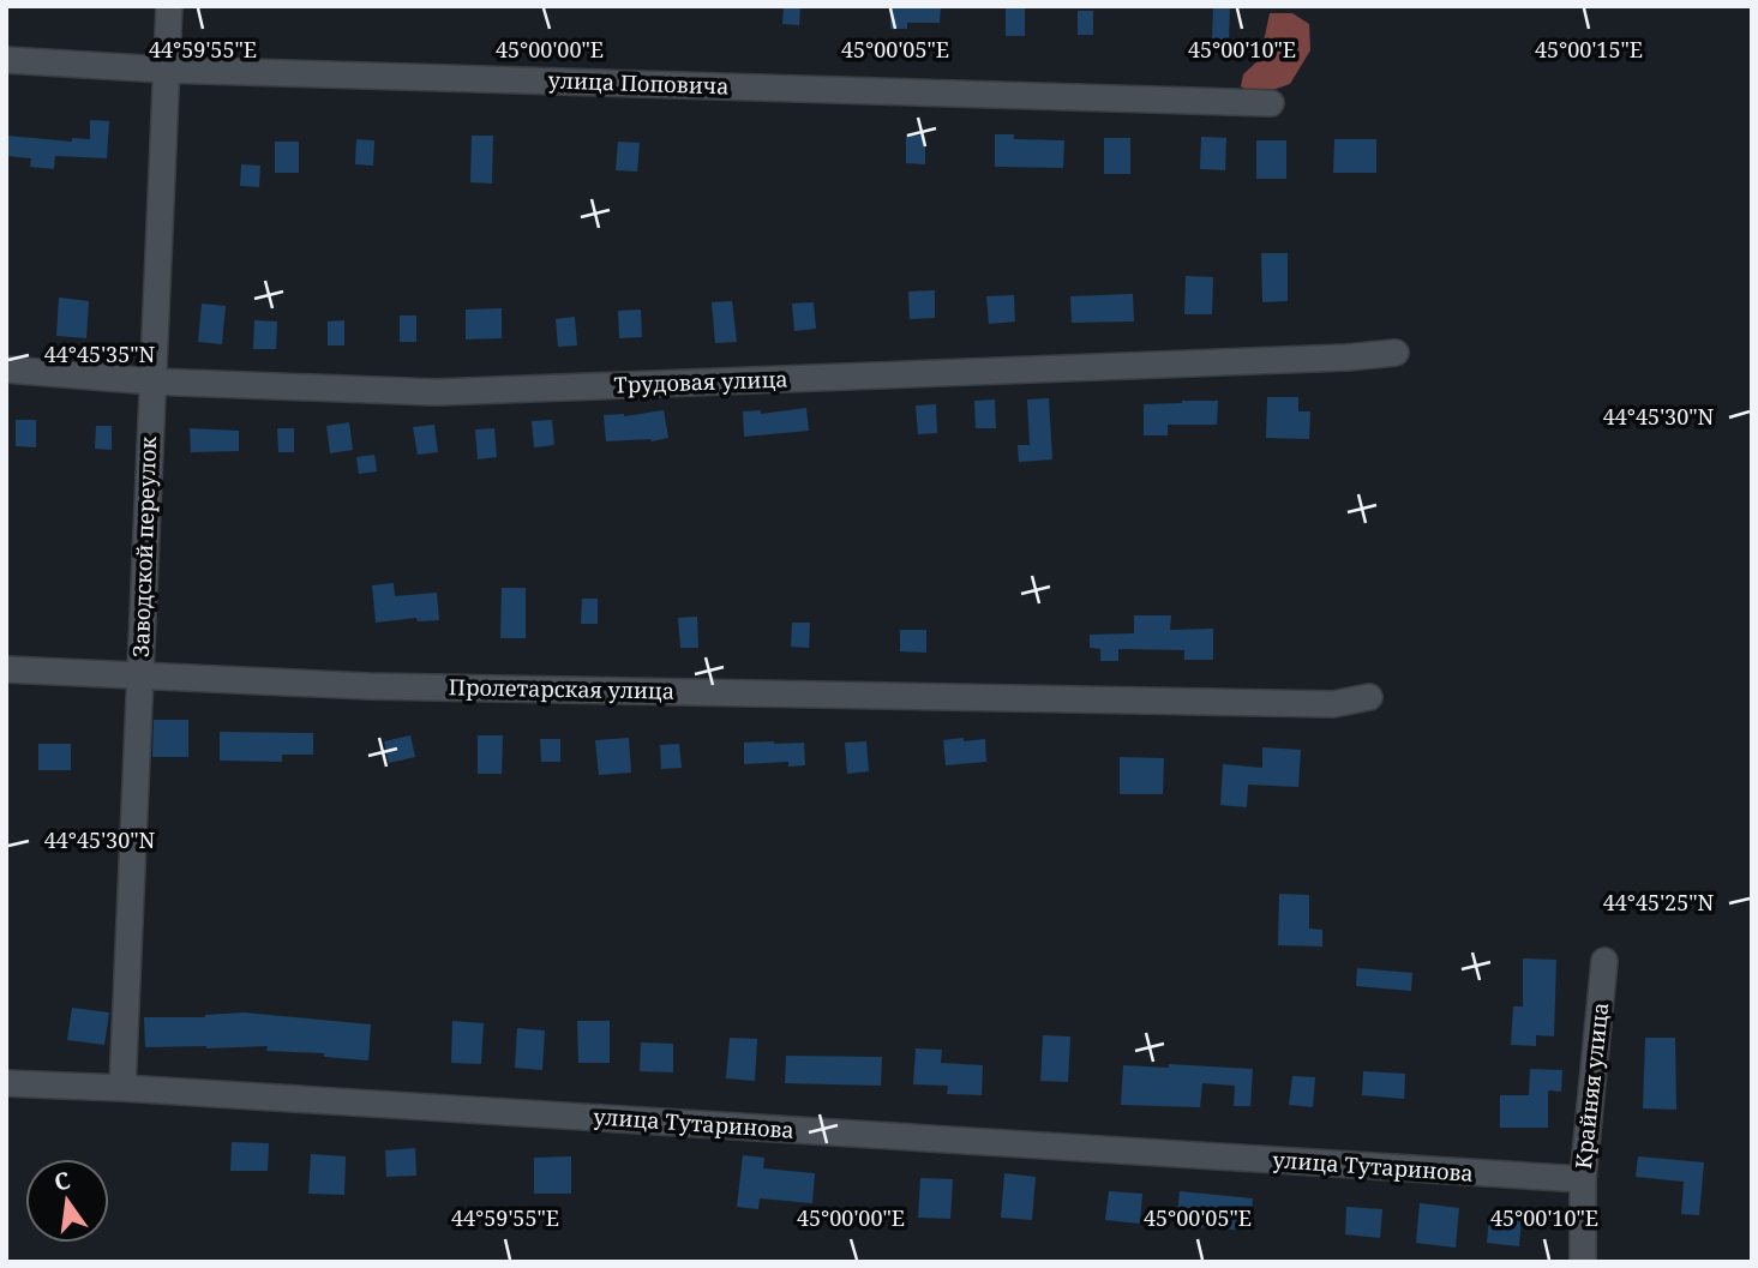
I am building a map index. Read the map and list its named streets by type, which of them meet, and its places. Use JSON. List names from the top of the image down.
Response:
{
  "streets": {
    "street": [
      "улица Поповича",
      "Трудовая улица",
      "Заводской переулок",
      "Пролетарская улица",
      "Крайняя улица",
      "улица Тутаринова"
    ]
  },
  "crossings": [
    ["улица Поповича", "Заводской переулок"],
    ["Трудовая улица", "Заводской переулок"],
    ["Заводской переулок", "Пролетарская улица"],
    ["Заводской переулок", "улица Тутаринова"],
    ["Крайняя улица", "улица Тутаринова"]
  ],
  "north": "top",
  "coordinates": [
    "44°59'55\"E",
    "45°00'00\"E",
    "45°00'05\"E",
    "45°00'10\"E",
    "45°00'15\"E",
    "44°45'35\"N",
    "44°45'30\"N",
    "44°45'25\"N"
  ]
}
